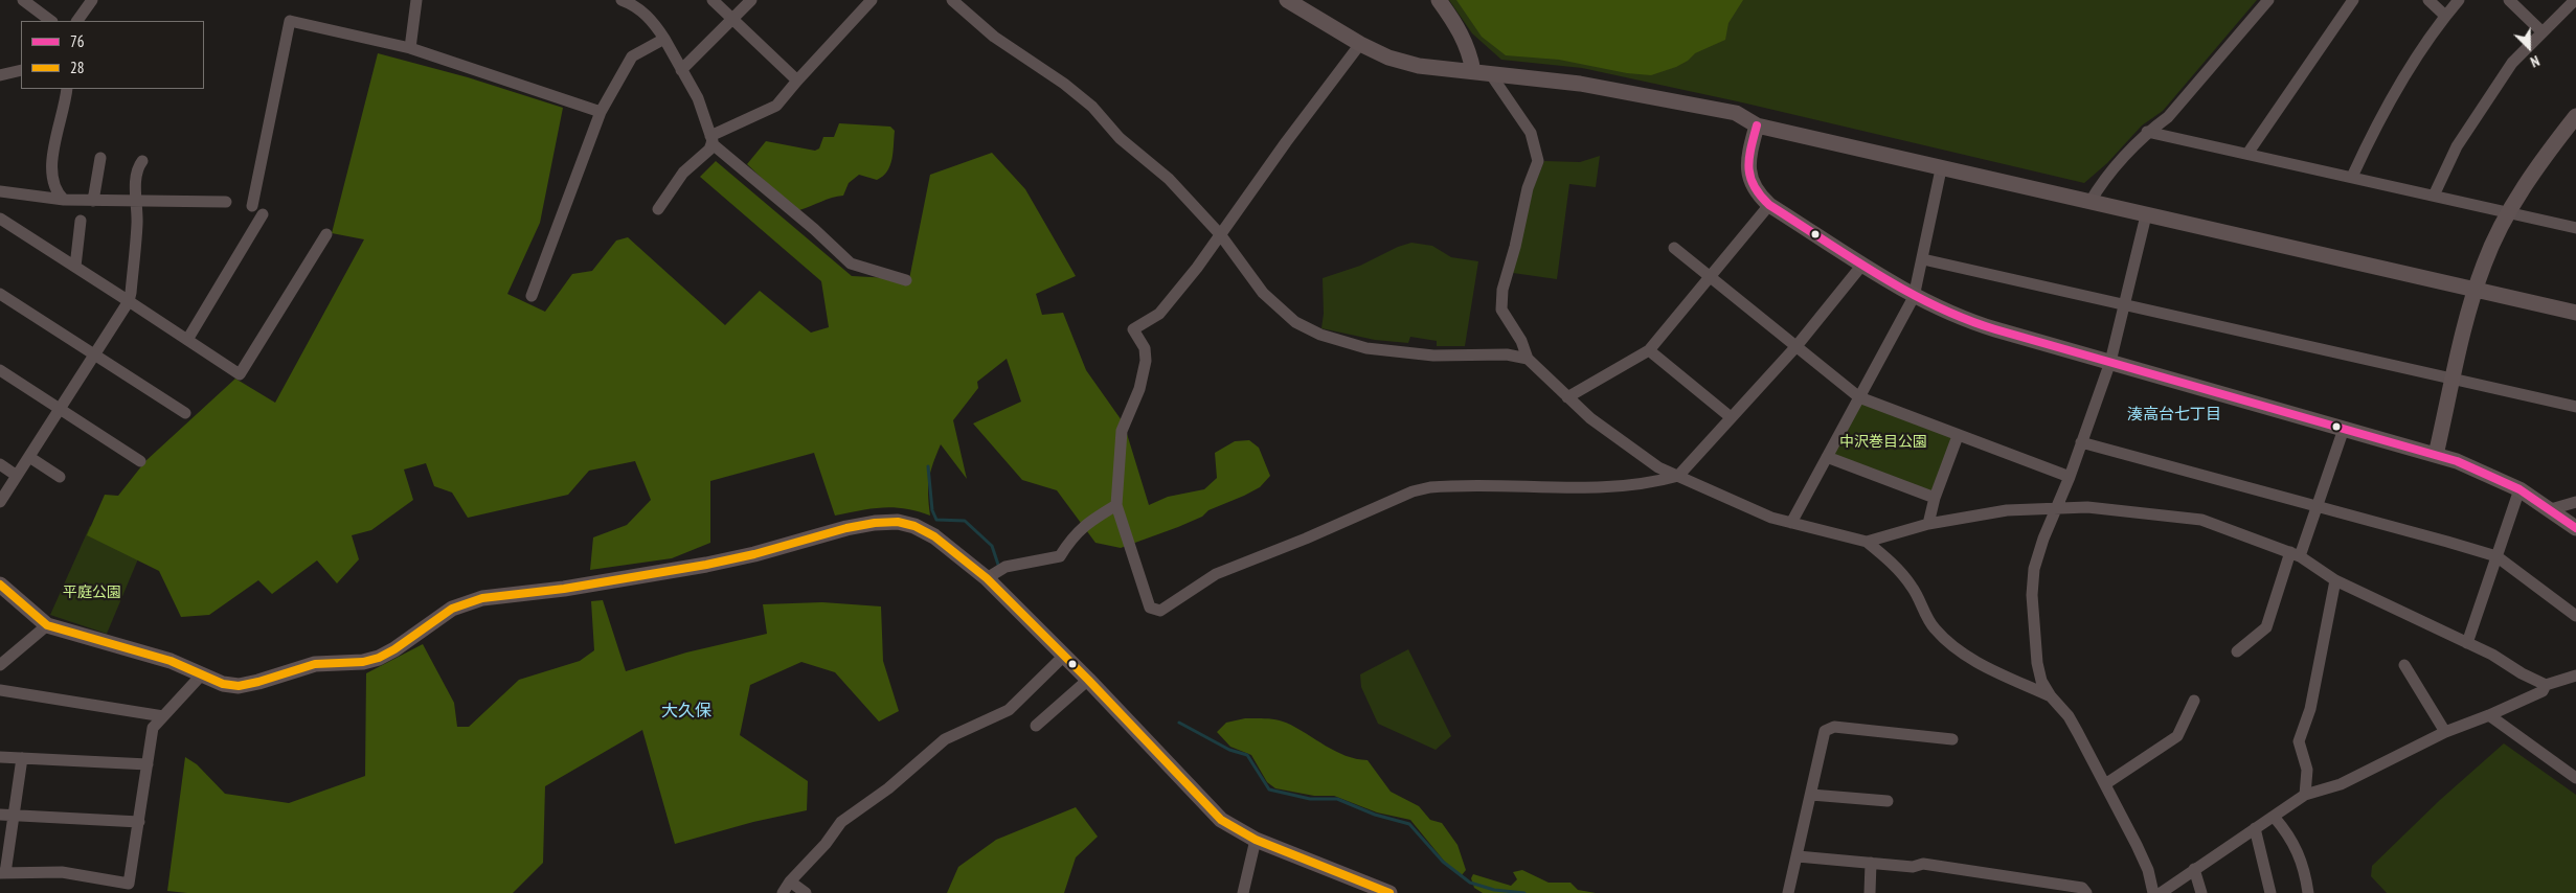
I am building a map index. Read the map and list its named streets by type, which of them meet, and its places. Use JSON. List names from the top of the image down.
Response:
{
  "districts": ["湊高台七丁目", "大久保"],
  "parks": ["中沢巻目公園", "平庭公園"],
  "lines": ["transit line 76", "transit line 28"],
  "legend": ["76", "28"],
  "north": "bottom right"
}
